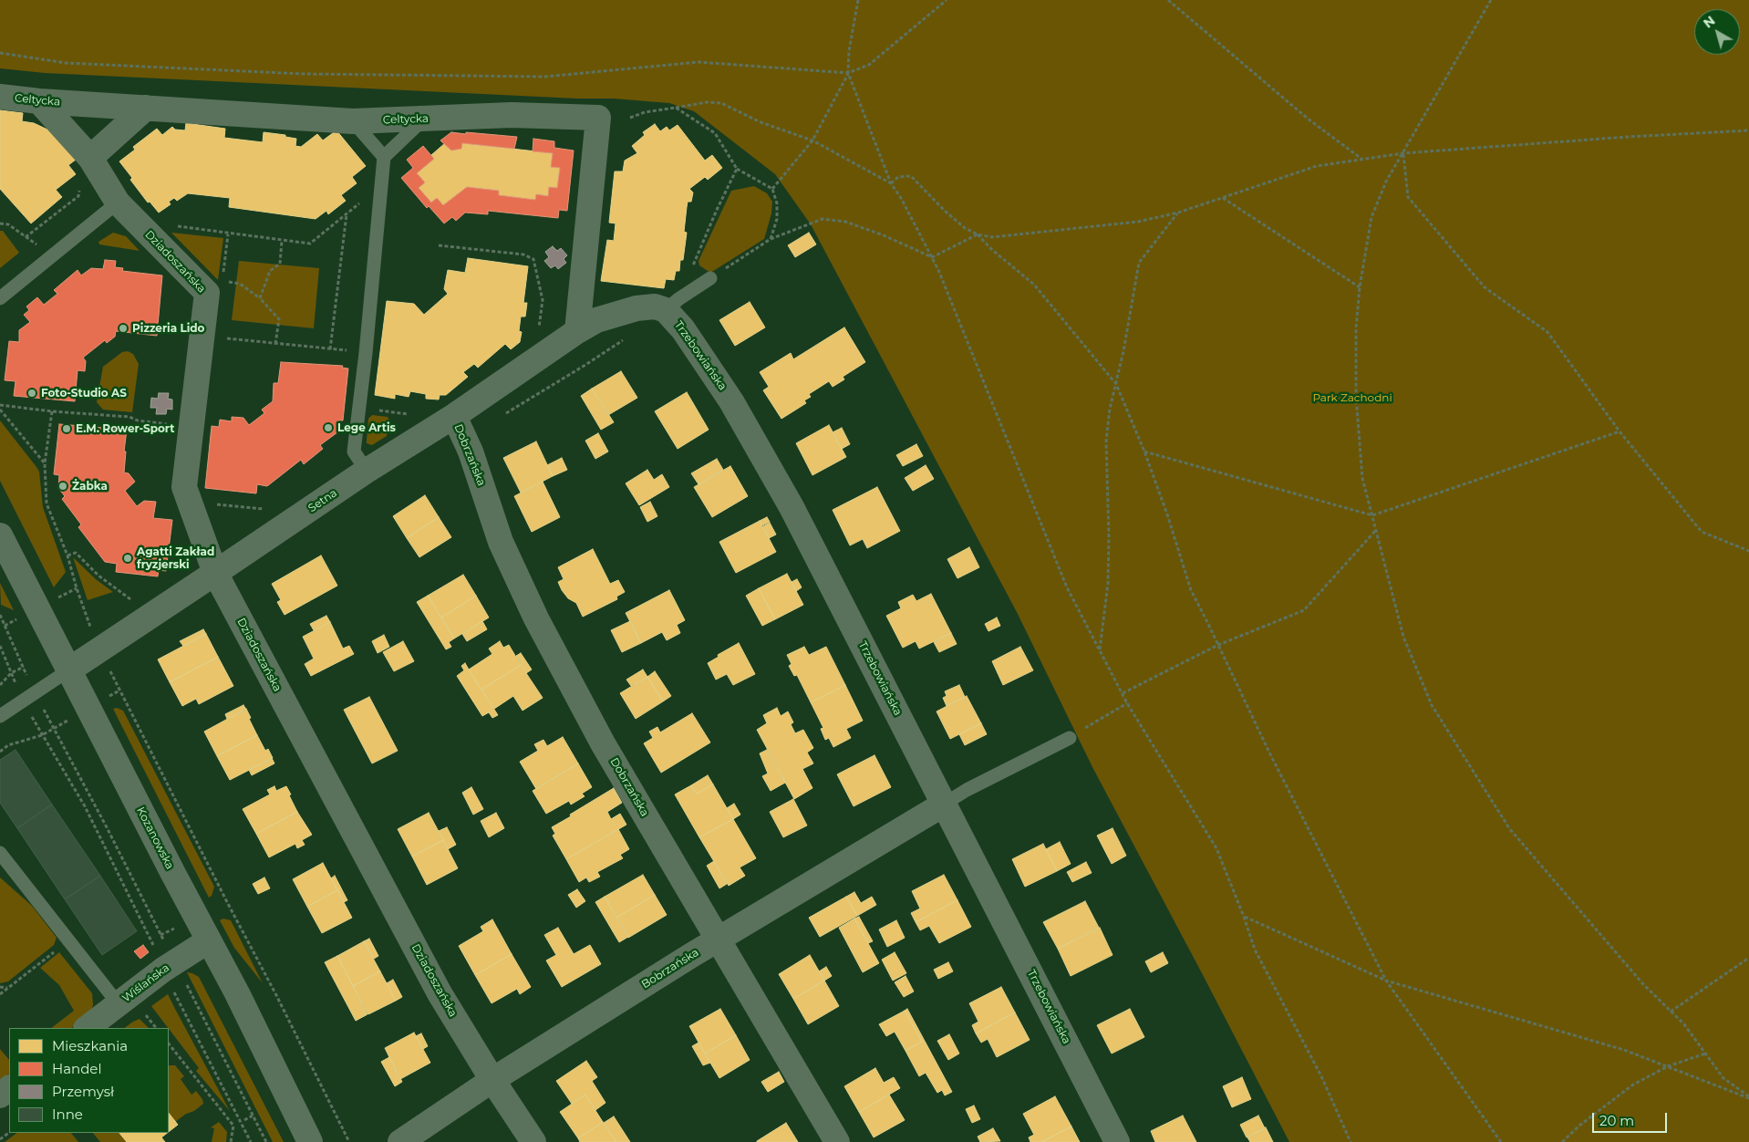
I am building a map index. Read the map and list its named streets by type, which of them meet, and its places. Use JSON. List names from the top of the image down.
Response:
{
  "streets": {
    "street": [
      "Celtycka",
      "Dziadoszańska",
      "Trzebowiańska",
      "Dobrzańska",
      "Setna",
      "Kozanowska",
      "Bobrzańska",
      "Wiślańska"
    ]
  },
  "crossings": [
    ["Celtycka", "Dziadoszańska"],
    ["Celtycka", "Trzebowiańska"],
    ["Celtycka", "Setna"],
    ["Dziadoszańska", "Setna"],
    ["Dziadoszańska", "Bobrzańska"],
    ["Trzebowiańska", "Setna"],
    ["Trzebowiańska", "Bobrzańska"],
    ["Dobrzańska", "Setna"],
    ["Dobrzańska", "Bobrzańska"],
    ["Setna", "Kozanowska"],
    ["Kozanowska", "Wiślańska"]
  ],
  "parks": ["Park Zachodni"],
  "places": [
    "Pizzeria Lido",
    "Foto-Studio AS",
    "Lege Artis",
    "E.M. Rower-Sport",
    "Żabka",
    "Agatti Zakład fryzjerski"
  ],
  "legend": [
    "Mieszkania",
    "Handel",
    "Przemysł",
    "Inne"
  ],
  "scale_bar": "20 m",
  "north": "top left"
}
